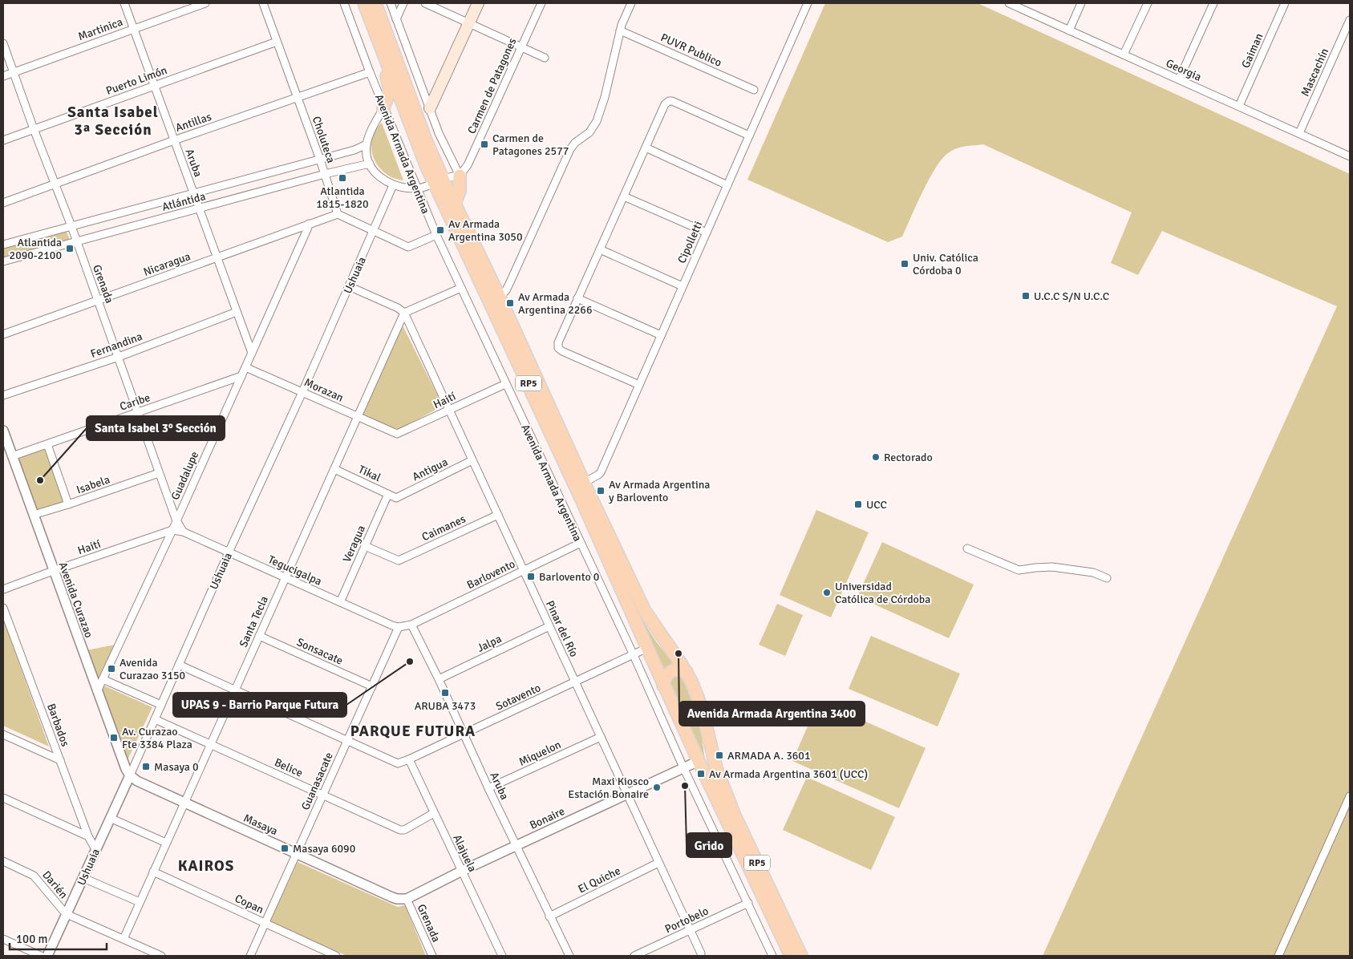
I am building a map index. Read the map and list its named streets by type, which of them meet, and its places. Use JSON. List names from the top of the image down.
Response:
{
  "streets": {
    "main road": ["Avenida Armada Argentina", "RP5"],
    "street": [
      "Martinica",
      "PUVR Publico",
      "Gaiman",
      "Georgia",
      "Mascachín",
      "Puerto Limón",
      "Carmen de Patagones",
      "Antillas",
      "Choluteca",
      "Aruba",
      "Atlántida",
      "Cipolletti",
      "Nicaragua",
      "Ushuaia",
      "Grenada",
      "Fernandina",
      "Morazan",
      "Haití",
      "Caribe",
      "Antigua",
      "Tikal",
      "Guadalupe",
      "Isabela",
      "Caimanes",
      "Veragua",
      "Tegucigalpa",
      "Barlovento",
      "Avenida Curazao",
      "Santa Tecla",
      "Pinar del Río",
      "Jalpa",
      "Sonsacate",
      "Sotavento",
      "Barbados",
      "Miquelon",
      "Belice",
      "Guanasacate",
      "Bonaire",
      "Masaya",
      "Alajuela",
      "El Quiche",
      "Darién",
      "Copan",
      "Portobelo"
    ]
  },
  "crossings": [
    ["Martinica", "Aruba"],
    ["Martinica", "Grenada"],
    ["Gaiman", "Georgia"],
    ["Georgia", "Mascachín"],
    ["Puerto Limón", "Choluteca"],
    ["Puerto Limón", "Aruba"],
    ["Puerto Limón", "Grenada"],
    ["Antillas", "Choluteca"],
    ["Antillas", "Avenida Armada Argentina"],
    ["Antillas", "Aruba"],
    ["Antillas", "Grenada"],
    ["Choluteca", "Atlántida"],
    ["Choluteca", "Nicaragua"],
    ["Avenida Armada Argentina", "Cipolletti"],
    ["Avenida Armada Argentina", "RP5"],
    ["Avenida Armada Argentina", "Haití"],
    ["Avenida Armada Argentina", "Barlovento"],
    ["Avenida Armada Argentina", "Sotavento"],
    ["Avenida Armada Argentina", "Bonaire"],
    ["Avenida Armada Argentina", "Portobelo"],
    ["Aruba", "Atlántida"],
    ["Aruba", "Nicaragua"],
    ["Aruba", "Fernandina"],
    ["Aruba", "Guadalupe"],
    ["Aruba", "Barlovento"],
    ["Aruba", "Jalpa"],
    ["Aruba", "Sotavento"],
    ["Aruba", "Miquelon"],
    ["Aruba", "Bonaire"],
    ["Aruba", "El Quiche"],
    ["Atlántida", "Grenada"],
    ["Nicaragua", "Grenada"],
    ["Nicaragua", "Guadalupe"],
    ["Ushuaia", "Morazan"],
    ["Ushuaia", "Tegucigalpa"],
    ["Ushuaia", "Avenida Curazao"],
    ["Ushuaia", "Barbados"],
    ["Ushuaia", "Belice"],
    ["Ushuaia", "Masaya"],
    ["Ushuaia", "Darién"],
    ["Grenada", "Fernandina"],
    ["Grenada", "Haití"],
    ["Grenada", "Caribe"],
    ["Grenada", "Guadalupe"],
    ["Grenada", "Isabela"],
    ["Grenada", "Tegucigalpa"],
    ["Grenada", "Bonaire"],
    ["Grenada", "Masaya"],
    ["RP5", "Bonaire"],
    ["Morazan", "Haití"],
    ["Morazan", "Guadalupe"],
    ["Morazan", "Santa Tecla"],
    ["Haití", "Guadalupe"],
    ["Haití", "Tegucigalpa"],
    ["Haití", "Avenida Curazao"],
    ["Haití", "Pinar del Río"],
    ["Caribe", "Guadalupe"],
    ["Caribe", "Avenida Curazao"],
    ["Antigua", "Tikal"],
    ["Antigua", "Pinar del Río"],
    ["Tikal", "Veragua"],
    ["Tikal", "Santa Tecla"],
    ["Guadalupe", "Avenida Curazao"],
    ["Isabela", "Avenida Curazao"],
    ["Caimanes", "Veragua"],
    ["Caimanes", "Pinar del Río"],
    ["Veragua", "Tegucigalpa"],
    ["Tegucigalpa", "Santa Tecla"],
    ["Tegucigalpa", "Guanasacate"],
    ["Barlovento", "Pinar del Río"],
    ["Avenida Curazao", "Masaya"],
    ["Santa Tecla", "Pinar del Río"],
    ["Santa Tecla", "Sonsacate"],
    ["Santa Tecla", "Belice"],
    ["Santa Tecla", "Masaya"],
    ["Santa Tecla", "Copan"],
    ["Pinar del Río", "Jalpa"],
    ["Pinar del Río", "Sotavento"],
    ["Pinar del Río", "Miquelon"],
    ["Pinar del Río", "Bonaire"],
    ["Pinar del Río", "El Quiche"],
    ["Pinar del Río", "Portobelo"],
    ["Sonsacate", "Guanasacate"],
    ["Sotavento", "Guanasacate"],
    ["Sotavento", "Alajuela"],
    ["Belice", "Guanasacate"],
    ["Belice", "Alajuela"],
    ["Guanasacate", "Masaya"],
    ["Guanasacate", "Copan"],
    ["Bonaire", "Masaya"],
    ["Bonaire", "Alajuela"]
  ],
  "districts": ["Santa Isabel 3ª Sección", "PARQUE FUTURA", "KAIROS"],
  "places": {
    "transit": [
      "Carmen de Patagones 2577",
      "Atlantida 1815-1820",
      "Av Armada Argentina 3050",
      "Atlantida 2090-2100",
      "Univ. Católica Córdoba 0",
      "U.C.C S/N U.C.C",
      "Av Armada Argentina 2266",
      "Av Armada Argentina y Barlovento",
      "UCC",
      "Barlovento 0",
      "Avenida Curazao 3150",
      "ARUBA 3473",
      "Av. Curazao Fte 3384 Plaza",
      "ARMADA A. 3601",
      "Masaya 0",
      "Av Armada Argentina 3601 (UCC)",
      "Masaya 6090"
    ],
    "other": [
      "Rectorado",
      "Santa Isabel 3° Sección",
      "Universidad Católica de Córdoba",
      "Avenida Armada Argentina 3400",
      "UPAS 9 - Barrio Parque Futura",
      "Grido",
      "Maxi Kiosco Estación Bonaire"
    ]
  },
  "scale_bar": "100 m"
}
